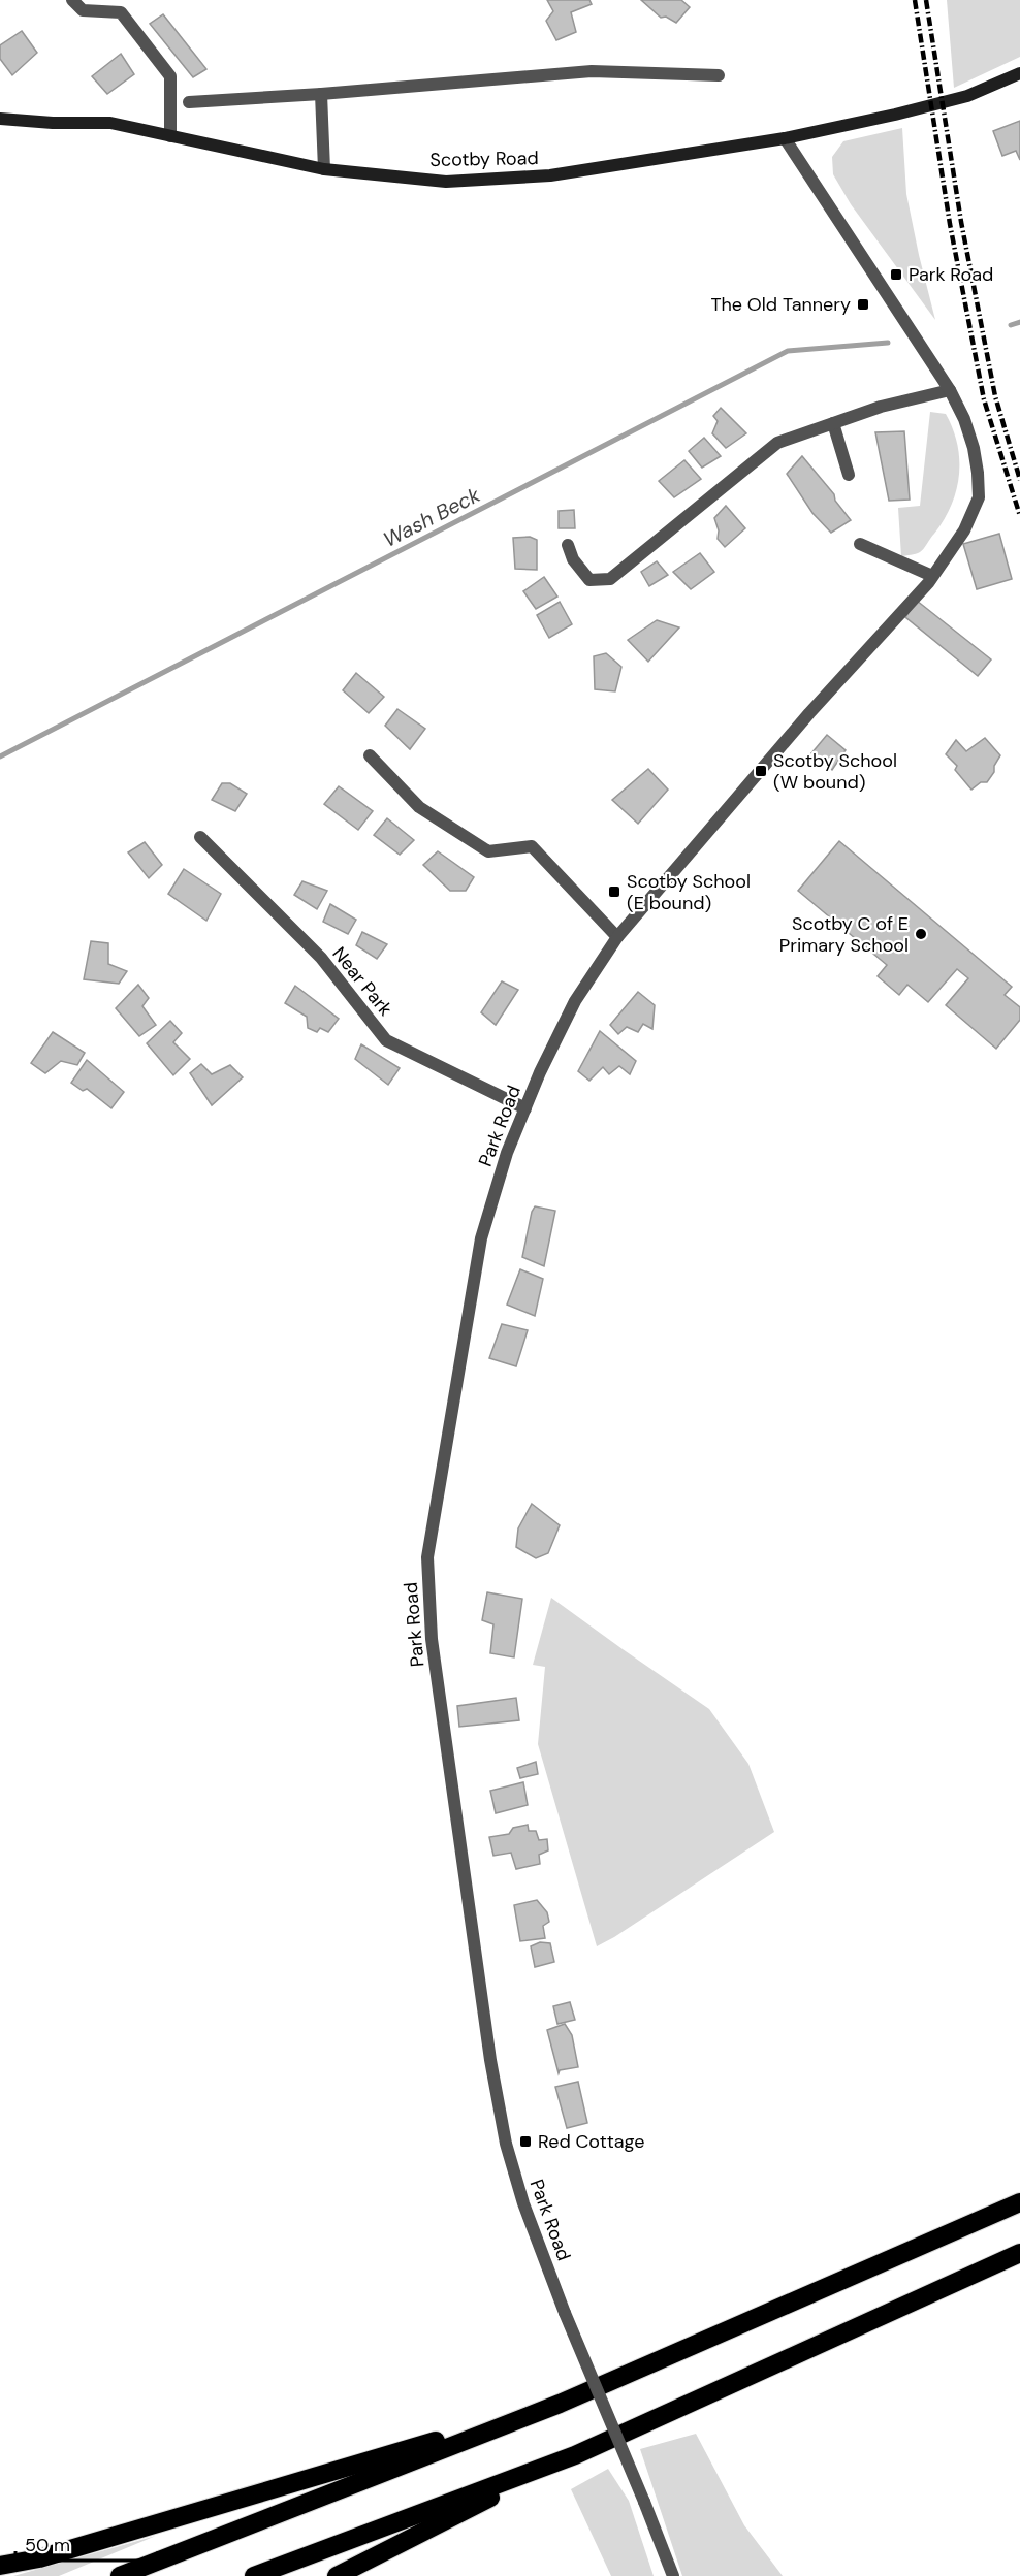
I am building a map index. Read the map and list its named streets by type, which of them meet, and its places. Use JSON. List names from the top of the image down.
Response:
{
  "streets": {
    "street": ["Scotby Road", "Near Park", "Park Road"]
  },
  "crossings": [
    ["Scotby Road", "Park Road"],
    ["Near Park", "Park Road"]
  ],
  "water": ["Wash Beck"],
  "places": {
    "transit": [
      "Park Road",
      "The Old Tannery",
      "Scotby School (W bound)",
      "Scotby School (E bound)",
      "Red Cottage"
    ],
    "other": ["Scotby C of E Primary School"]
  },
  "scale_bar": "50 m"
}
